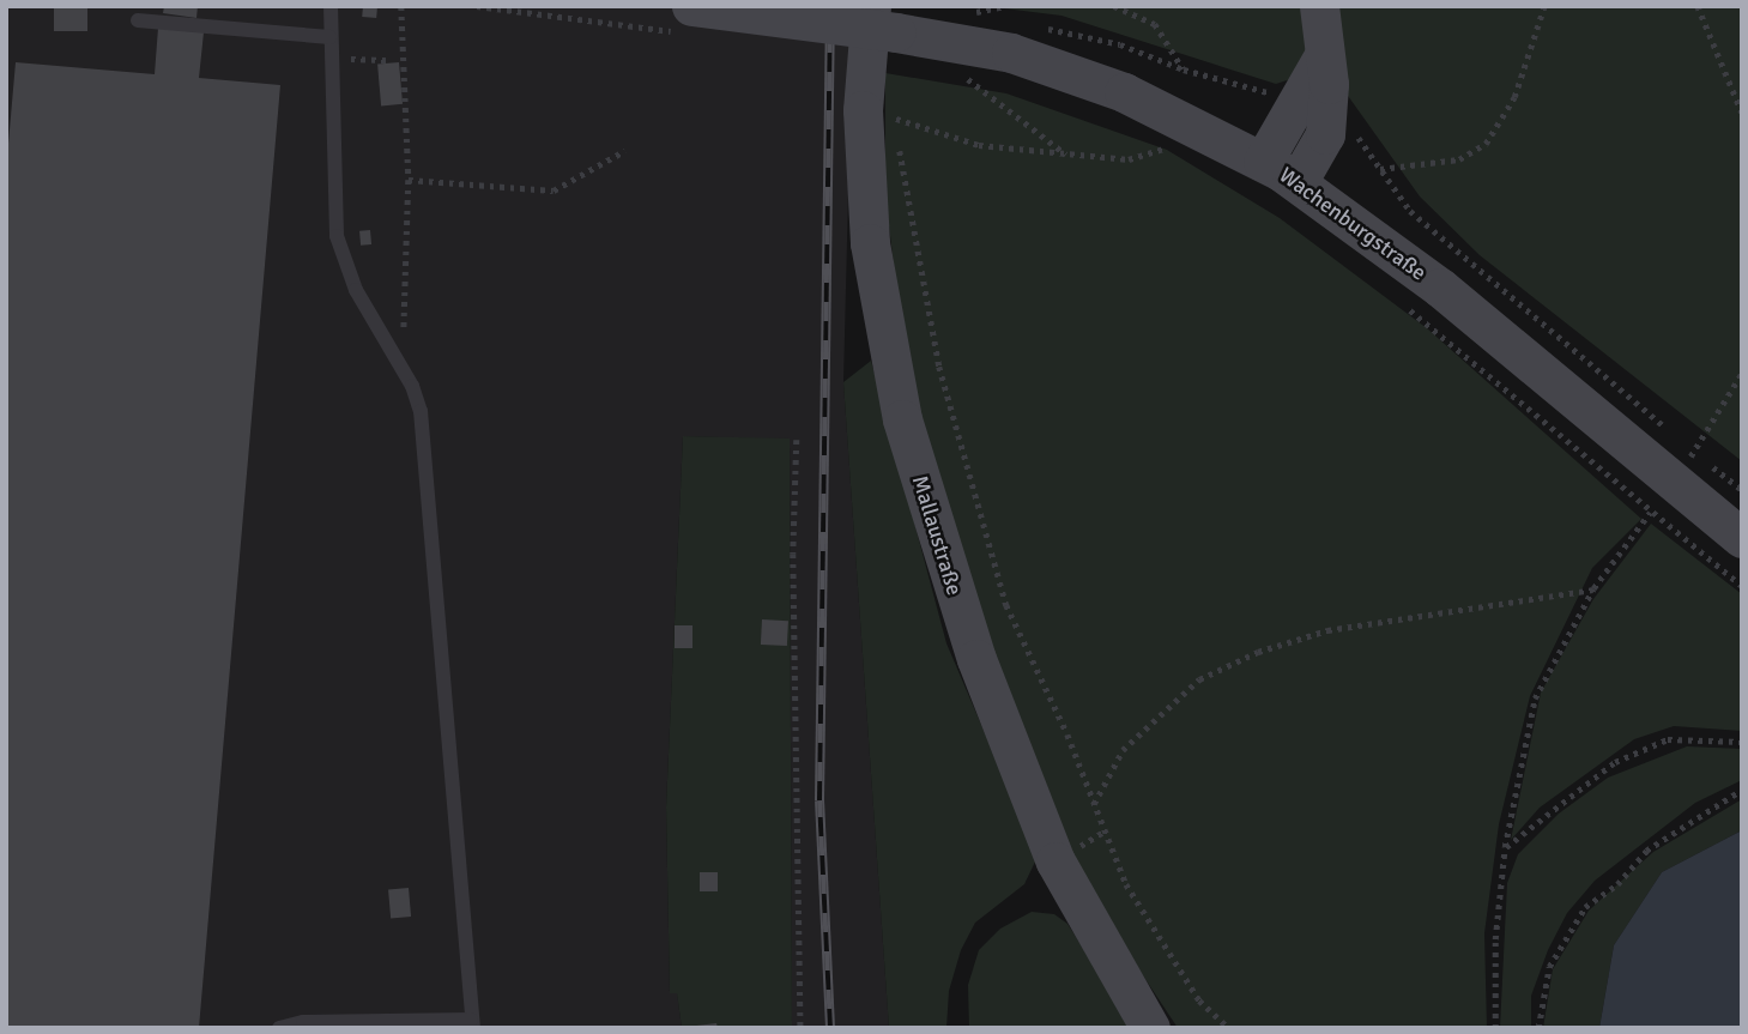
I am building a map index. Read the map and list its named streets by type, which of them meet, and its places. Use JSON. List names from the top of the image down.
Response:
{
  "streets": {
    "street": ["Wachenburgstraße", "Mallaustraße"]
  },
  "crossings": [
    ["Wachenburgstraße", "Mallaustraße"]
  ]
}
